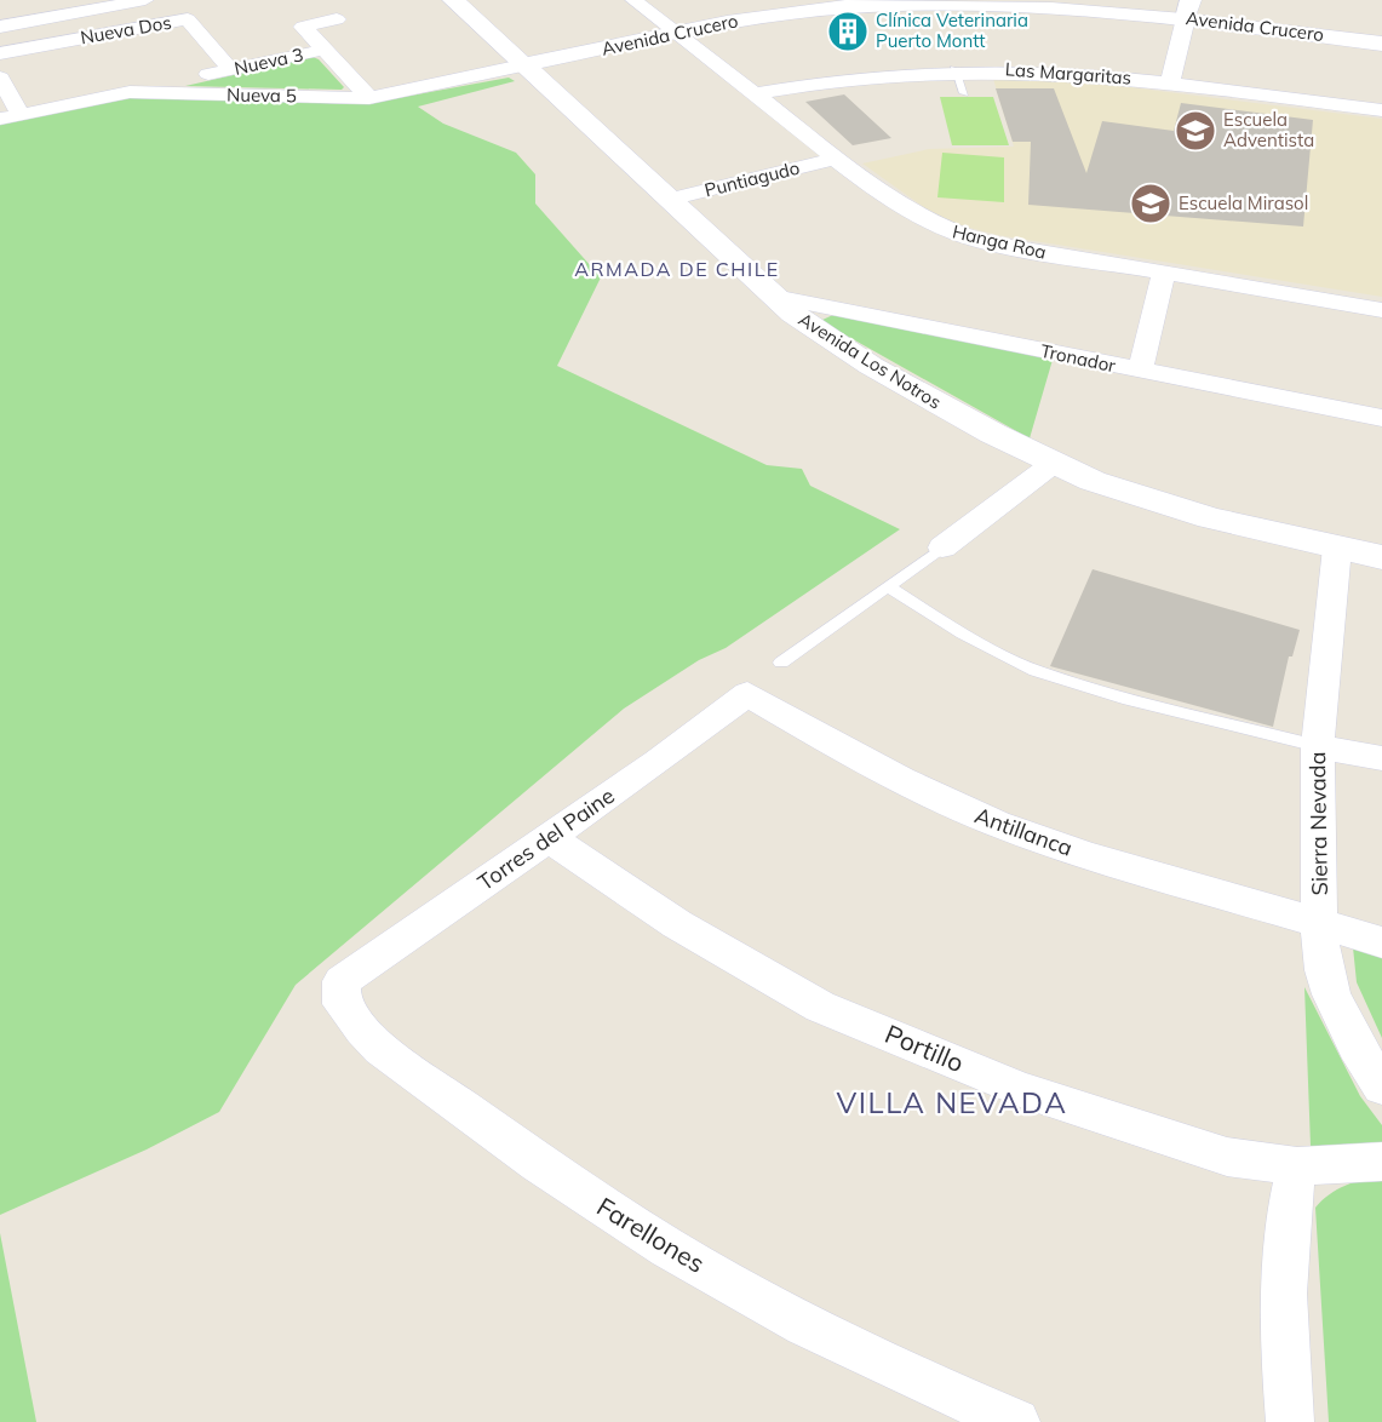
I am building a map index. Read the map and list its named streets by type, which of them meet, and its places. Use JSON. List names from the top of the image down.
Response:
{
  "streets": {
    "main road": ["Avenida Crucero", "Avenida Los Notros"],
    "street": [
      "Nueva Dos",
      "Nueva 3",
      "Las Margaritas",
      "Nueva 5",
      "Puntiagudo",
      "Hanga Roa",
      "Tronador",
      "Sierra Nevada",
      "Antillanca",
      "Torres del Paine",
      "Portillo",
      "Farellones"
    ]
  },
  "crossings": [
    ["Avenida Crucero", "Nueva 5"],
    ["Avenida Crucero", "Hanga Roa"],
    ["Avenida Crucero", "Avenida Los Notros"],
    ["Nueva Dos", "Nueva 3"],
    ["Nueva 3", "Nueva 5"],
    ["Las Margaritas", "Hanga Roa"],
    ["Nueva 5", "Avenida Los Notros"],
    ["Puntiagudo", "Hanga Roa"],
    ["Puntiagudo", "Avenida Los Notros"],
    ["Tronador", "Avenida Los Notros"],
    ["Avenida Los Notros", "Sierra Nevada"],
    ["Sierra Nevada", "Antillanca"],
    ["Antillanca", "Torres del Paine"],
    ["Torres del Paine", "Portillo"],
    ["Torres del Paine", "Farellones"]
  ],
  "districts": ["ARMADA DE CHILE", "VILLA NEVADA"],
  "places": {
    "building": ["Clínica Veterinaria Puerto Montt"],
    "school or university": ["Escuela Adventista", "Escuela Mirasol"]
  }
}
